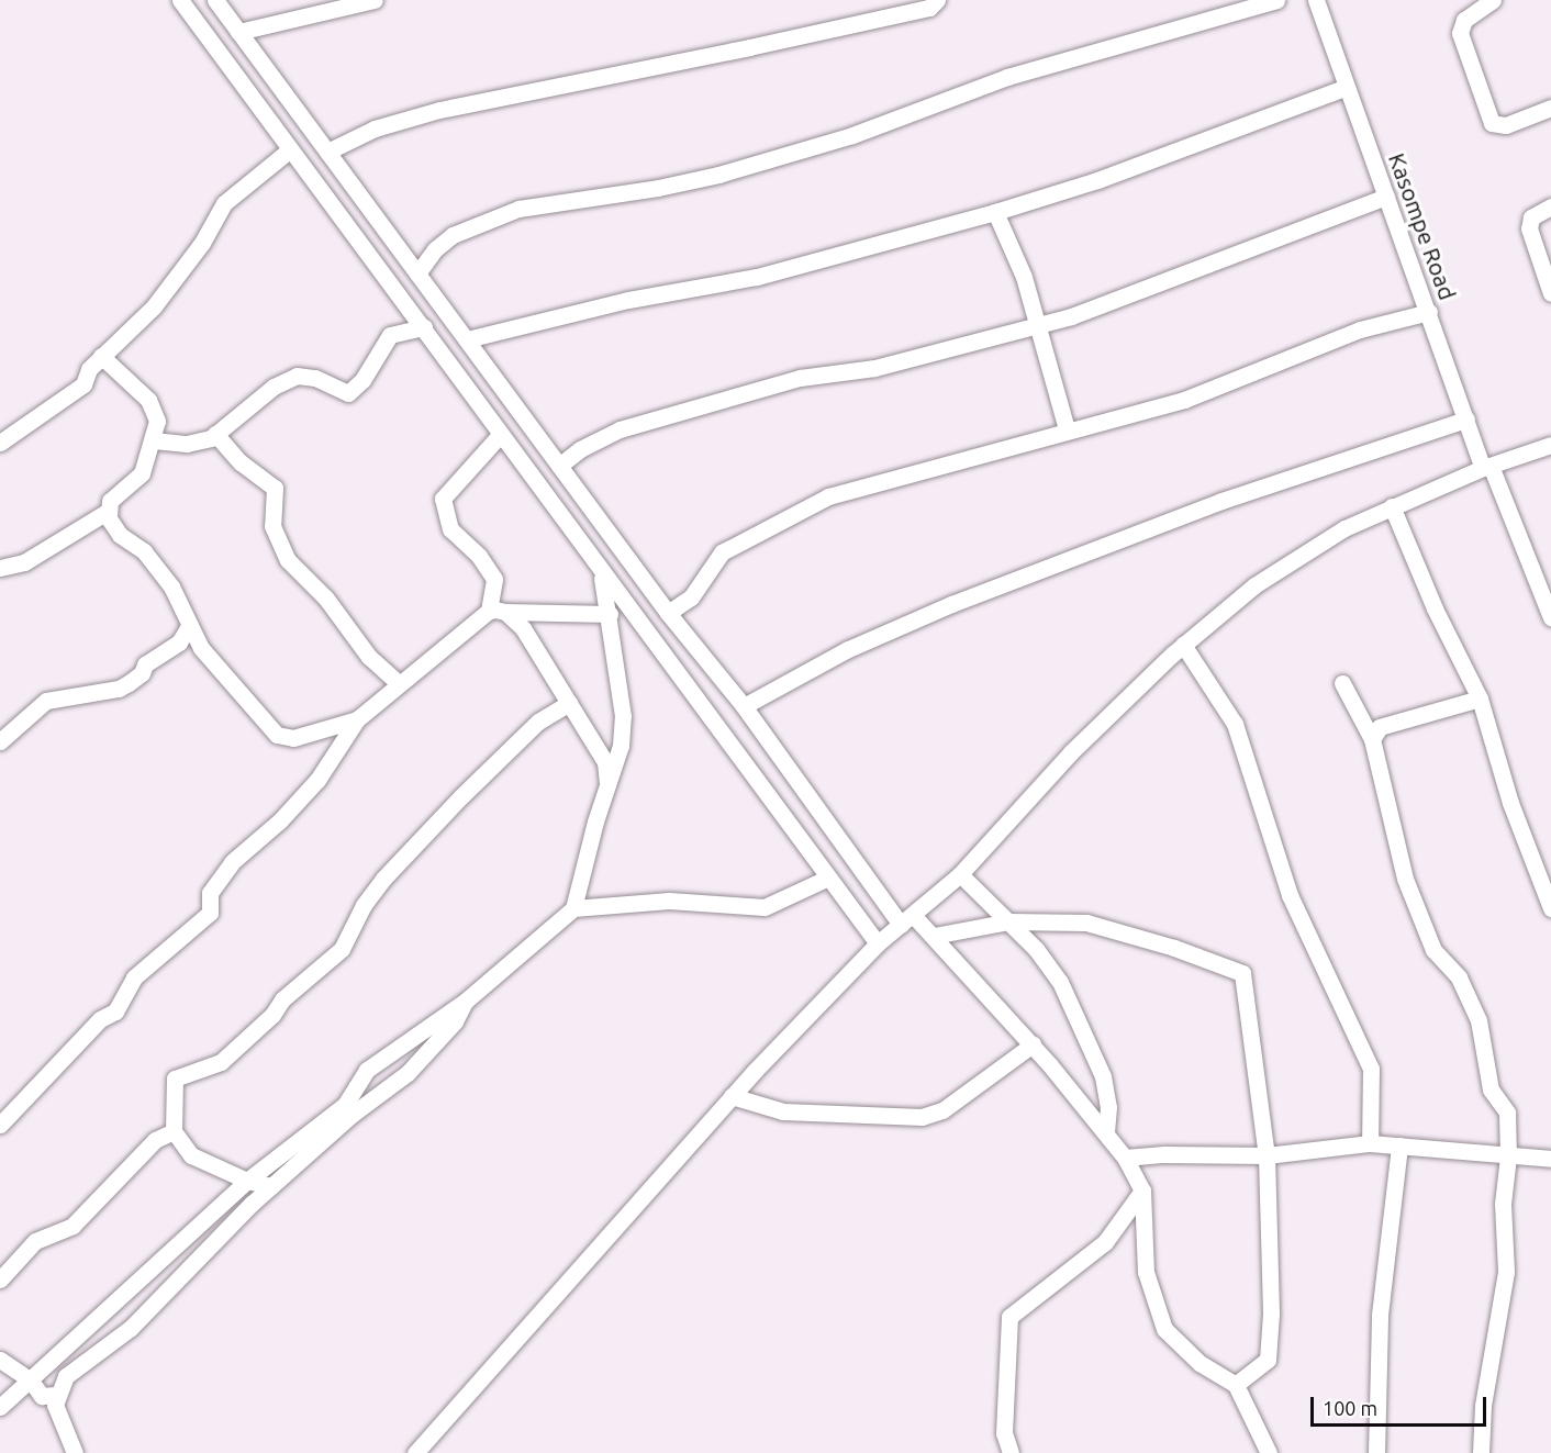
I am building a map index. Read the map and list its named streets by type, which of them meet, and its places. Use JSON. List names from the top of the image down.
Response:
{
  "streets": {
    "street": ["Kasompe Road"]
  },
  "scale_bar": "100 m"
}
